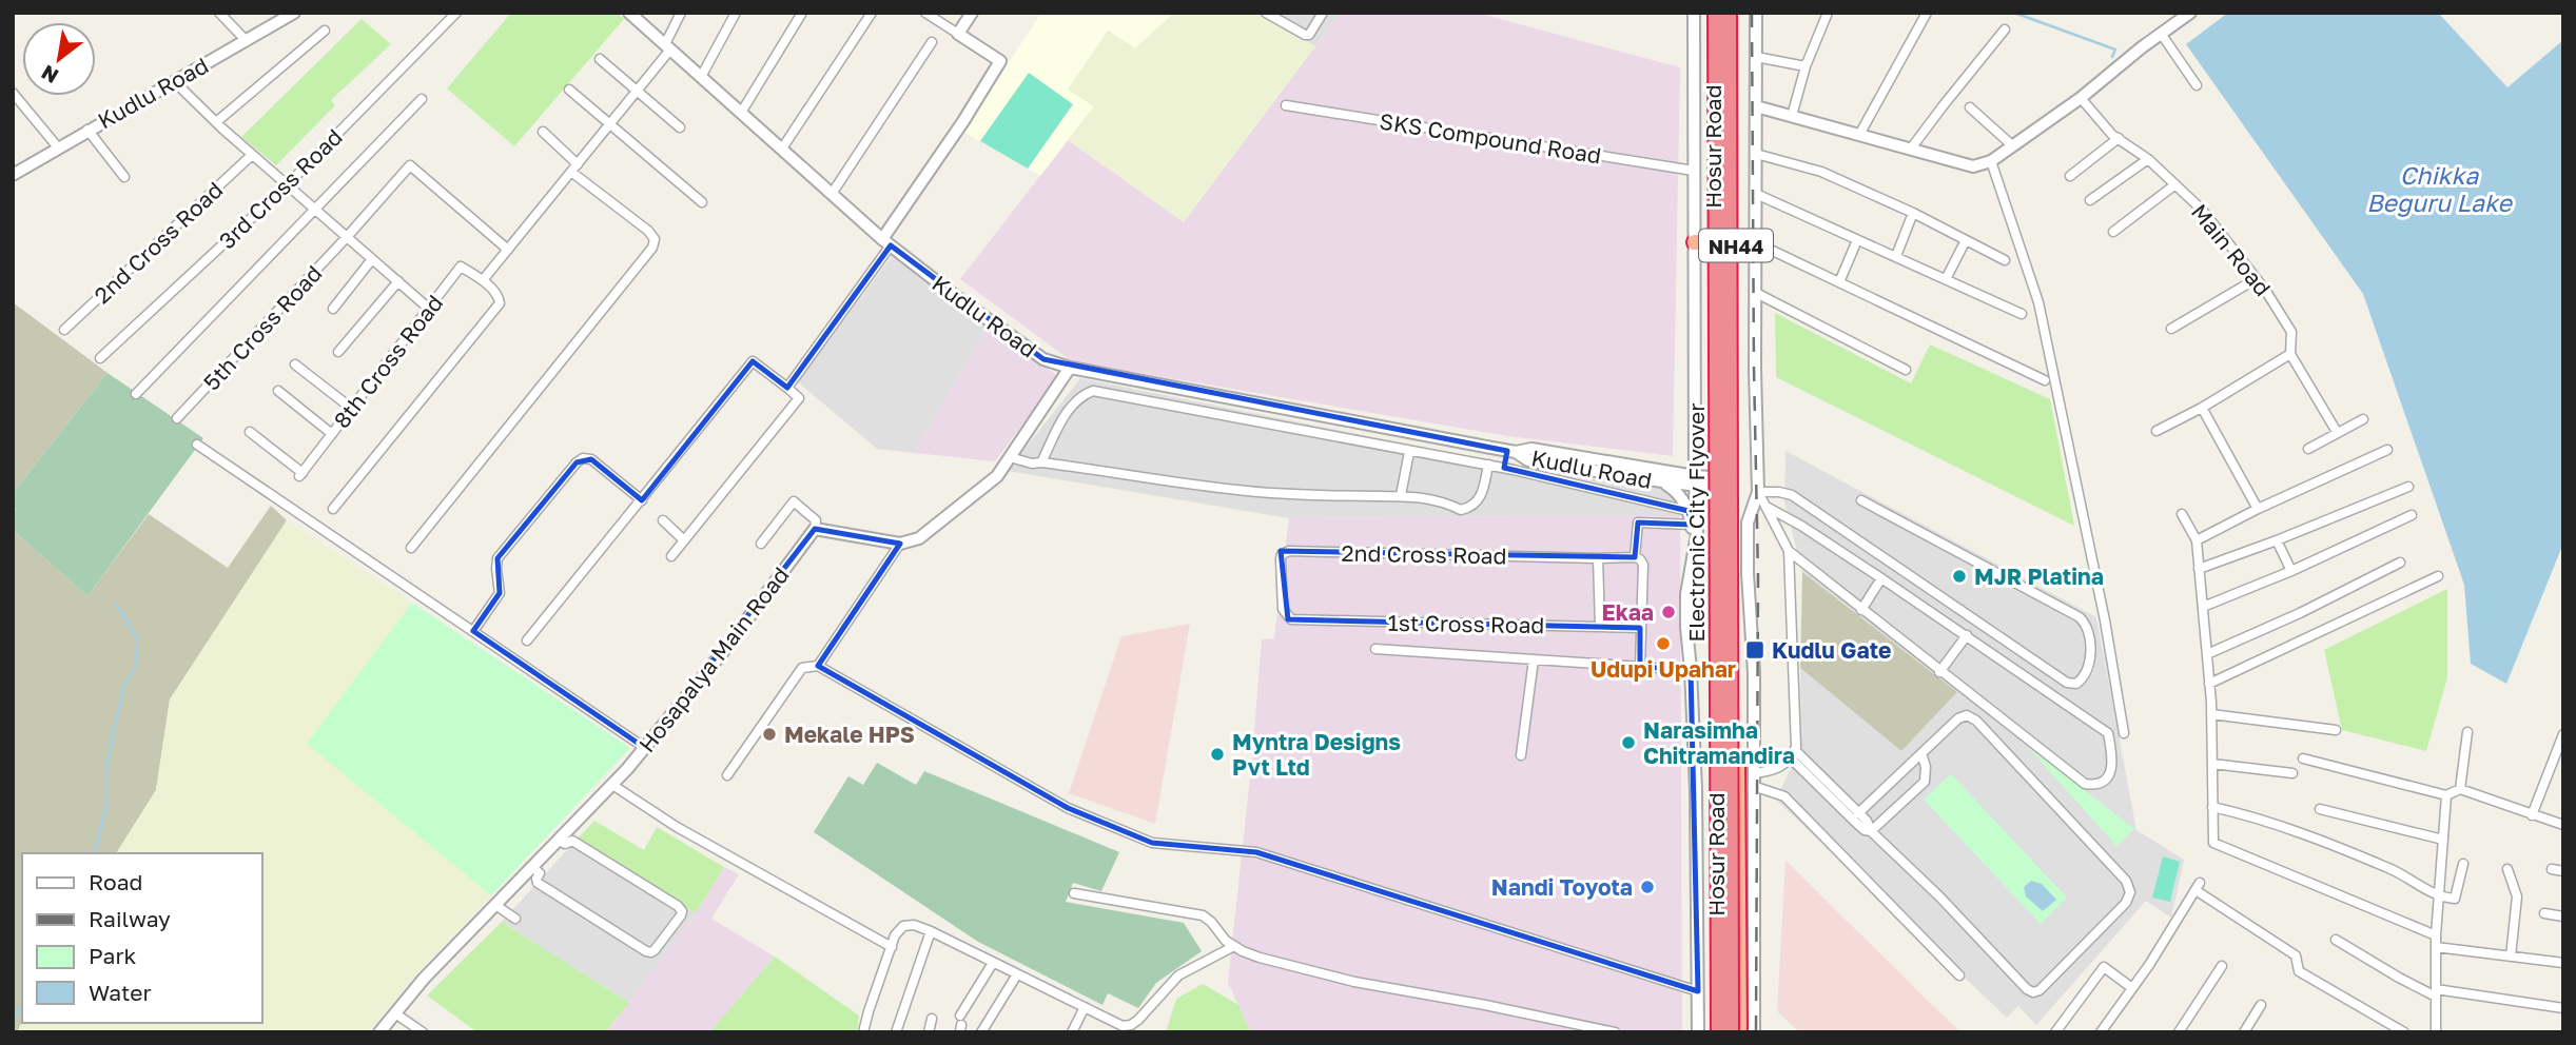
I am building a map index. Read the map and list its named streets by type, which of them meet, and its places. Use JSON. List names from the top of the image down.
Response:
{
  "streets": {
    "highway": ["Hosur Road", "NH44", "Electronic City Flyover"],
    "street": [
      "Kudlu Road",
      "SKS Compound Road",
      "3rd Cross Road",
      "2nd Cross Road",
      "Main Road",
      "5th Cross Road",
      "8th Cross Road",
      "1st Cross Road",
      "Hosapalya Main Road"
    ]
  },
  "crossings": [
    ["Kudlu Road", "Hosur Road"],
    ["Hosur Road", "Electronic City Flyover"],
    ["2nd Cross Road", "1st Cross Road"]
  ],
  "water": ["Chikka Beguru Lake"],
  "places": {
    "other": [
      "MJR Platina",
      "Ekaa",
      "Udupi Upahar",
      "Mekale HPS",
      "Narasimha Chitramandira",
      "Myntra Designs Pvt Ltd",
      "Nandi Toyota"
    ],
    "transit": ["Kudlu Gate"]
  },
  "legend": [
    "Road",
    "Railway",
    "Park",
    "Water"
  ],
  "north": "bottom left"
}
